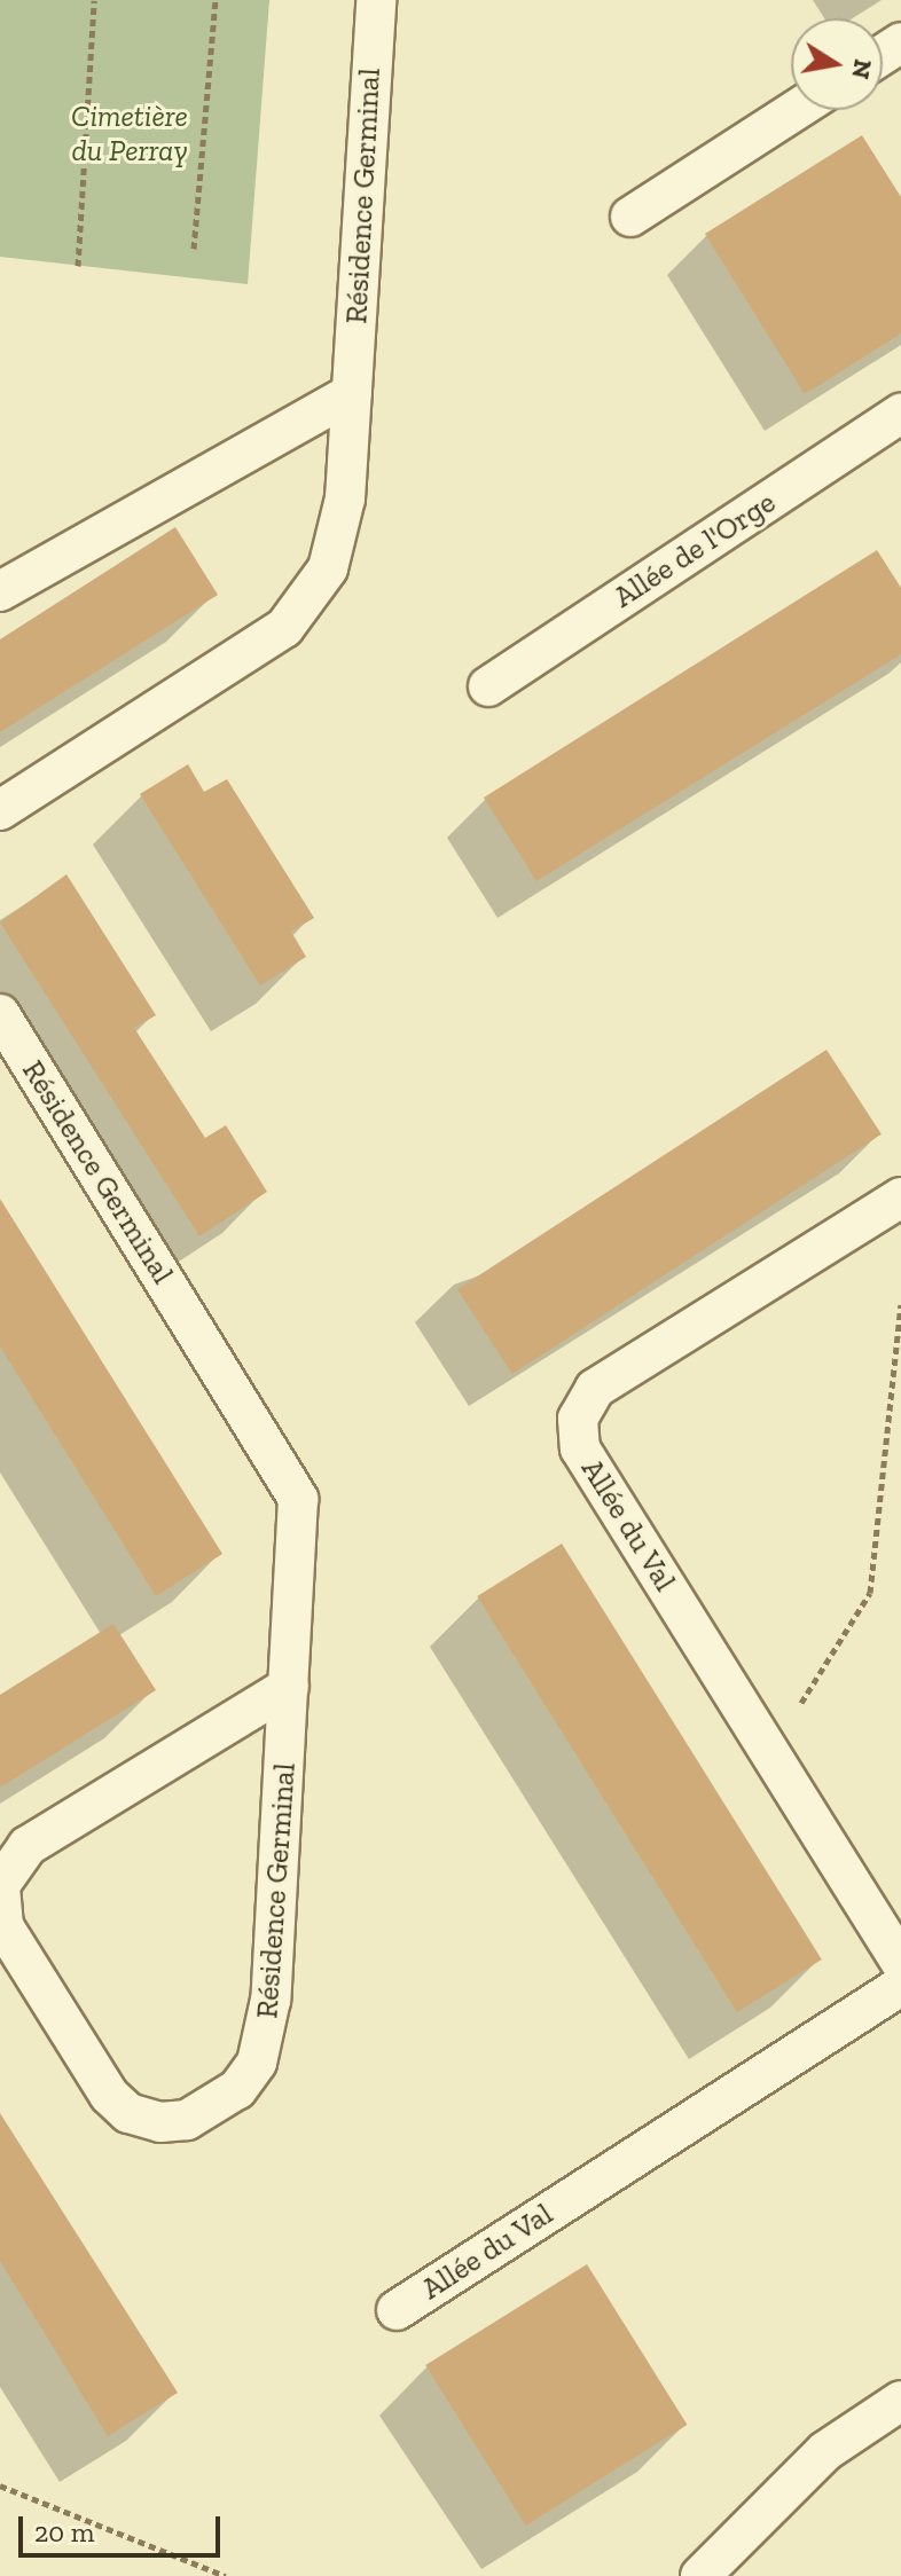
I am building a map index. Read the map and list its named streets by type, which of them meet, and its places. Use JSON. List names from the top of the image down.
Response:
{
  "streets": {
    "lane": ["Résidence Germinal", "Allée de l'Orge", "Allée du Val"]
  },
  "parks": ["Cimetière du Perray"],
  "scale_bar": "20 m",
  "north": "right"
}
